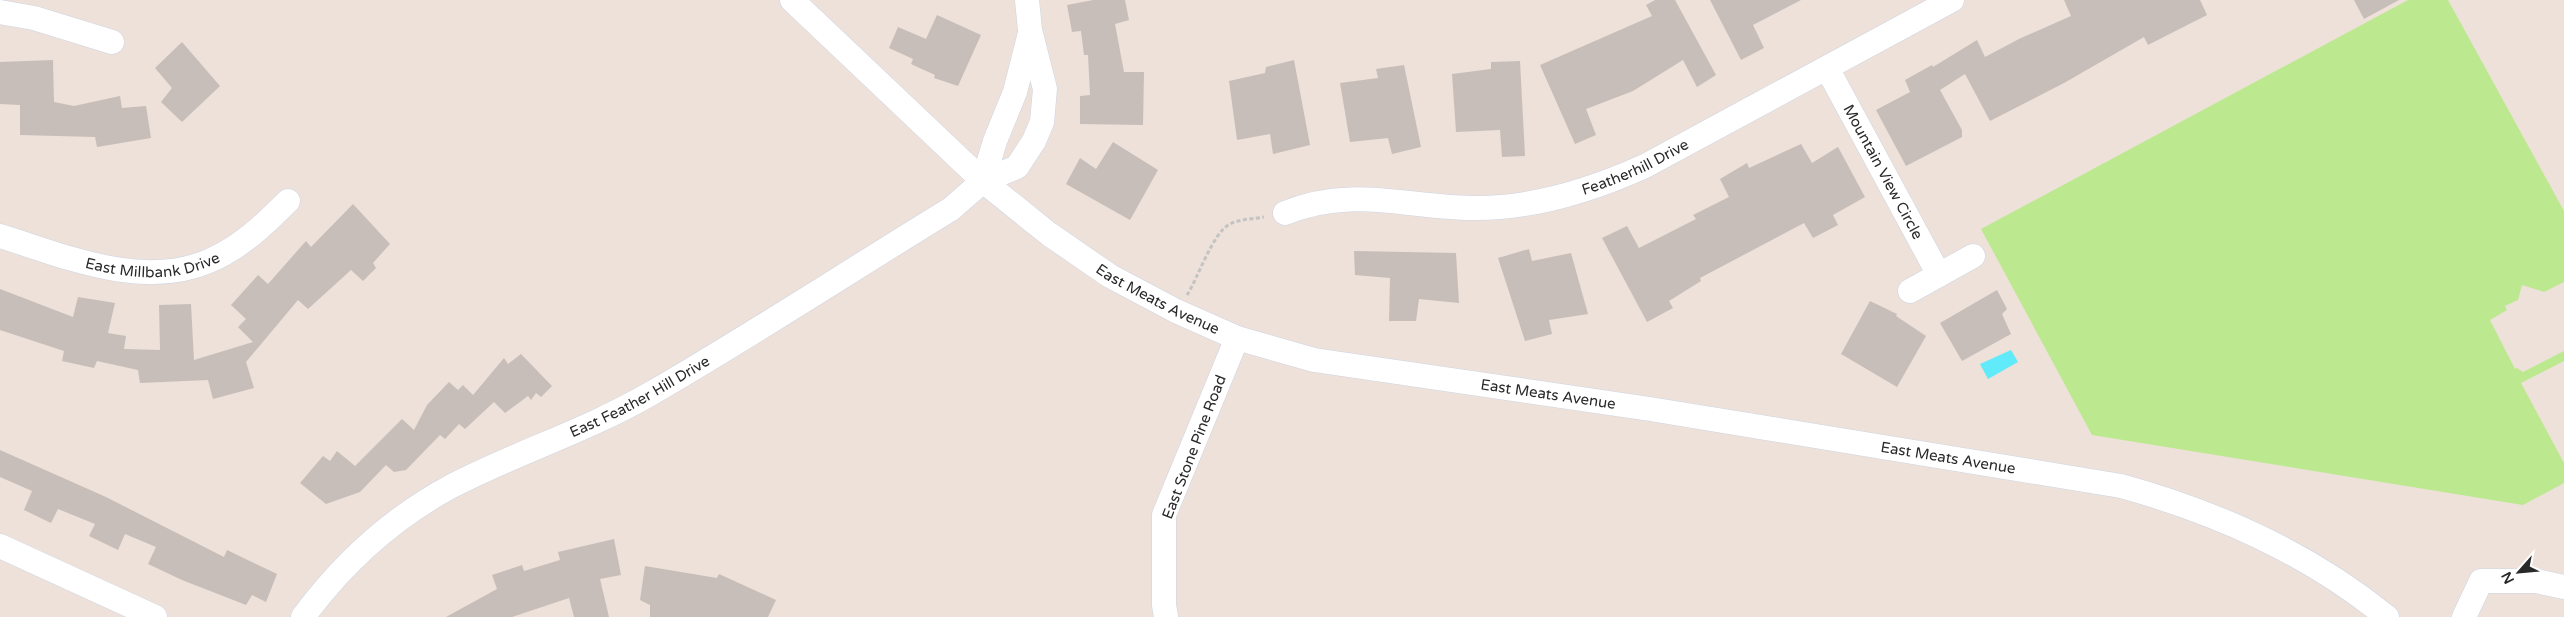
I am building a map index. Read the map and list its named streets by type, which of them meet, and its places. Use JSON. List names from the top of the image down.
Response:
{
  "streets": {
    "street": [
      "Featherhill Drive",
      "Mountain View Circle",
      "East Millbank Drive",
      "East Meats Avenue",
      "East Feather Hill Drive",
      "East Stone Pine Road"
    ]
  },
  "crossings": [
    ["Featherhill Drive", "Mountain View Circle"],
    ["East Meats Avenue", "East Feather Hill Drive"],
    ["East Meats Avenue", "East Stone Pine Road"]
  ],
  "north": "bottom left"
}
